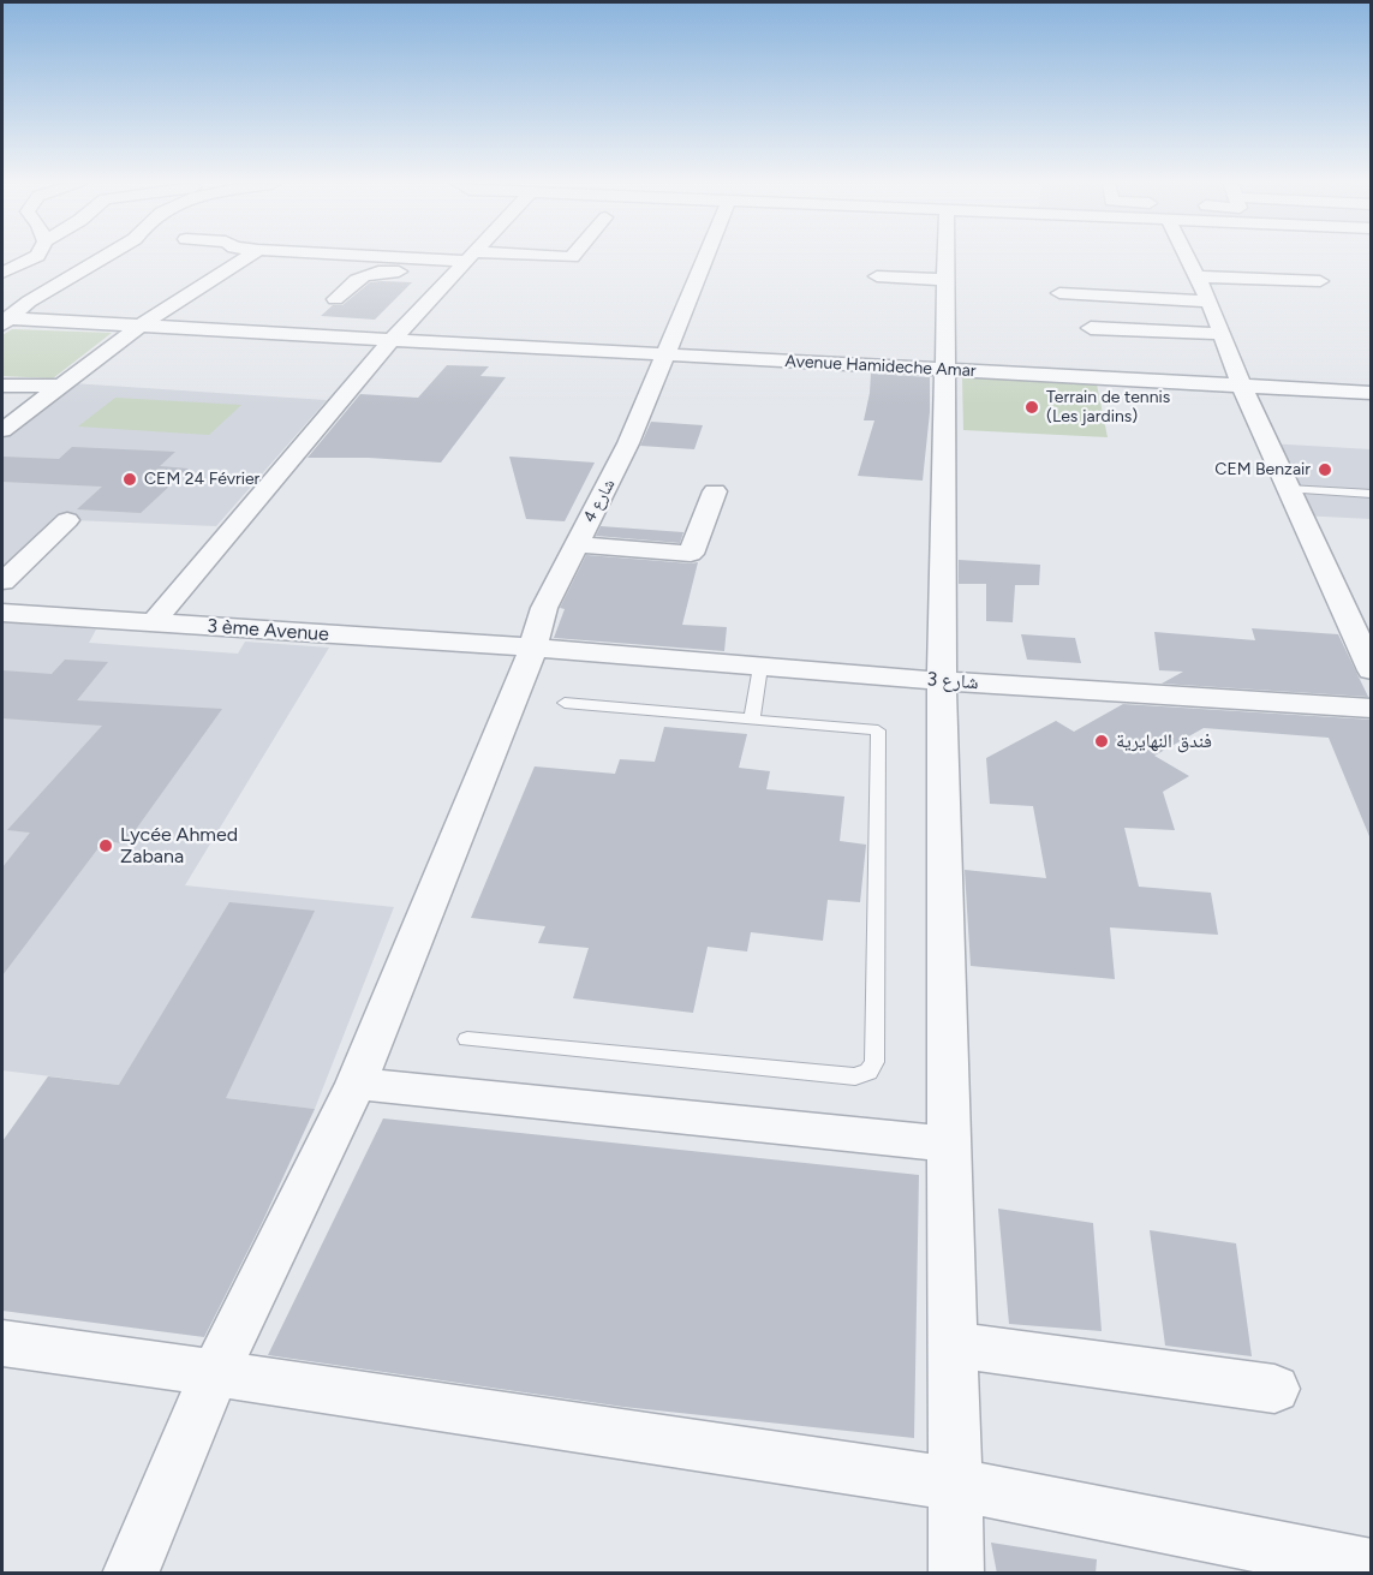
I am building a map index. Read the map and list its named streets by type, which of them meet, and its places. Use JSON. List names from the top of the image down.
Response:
{
  "streets": {
    "street": [
      "Avenue Hamideche Amar",
      "شارع 4",
      "3 ème Avenue",
      "شارع 3"
    ]
  },
  "crossings": [
    ["Avenue Hamideche Amar", "شارع 4"],
    ["شارع 4", "3 ème Avenue"],
    ["شارع 4", "شارع 3"],
    ["3 ème Avenue", "شارع 3"]
  ],
  "places": [
    "Terrain de tennis (Les jardins)",
    "CEM Benzair",
    "CEM 24 Février",
    "فندق النهايرية",
    "Lycée Ahmed Zabana"
  ]
}
